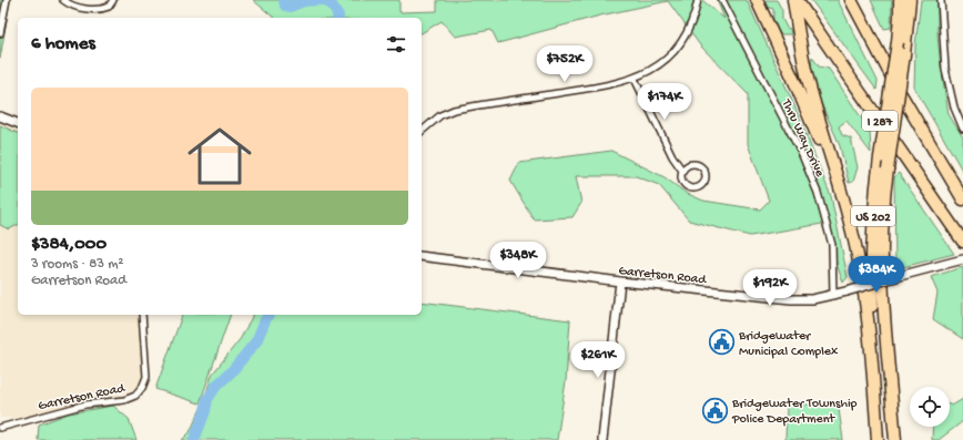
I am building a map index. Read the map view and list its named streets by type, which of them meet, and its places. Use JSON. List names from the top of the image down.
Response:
{
  "streets": {
    "highway": ["I 287", "US 202"],
    "street": ["Thru Way Drive", "Garretson Road"]
  },
  "crossings": [
    ["Thru Way Drive", "Garretson Road"]
  ],
  "places": {
    "public building": ["Bridgewater Municipal Complex", "Bridgewater Township Police Department"]
  },
  "page": {
    "heading": "6 homes",
    "price": [
      "$752K",
      "$174K",
      "$348K",
      "$384K",
      "$192K",
      "$261K"
    ],
    "list": [
      {
        "name": "$384,000",
        "note": "3 rooms · 83 m² · Garretson Road"
      }
    ]
  }
}
